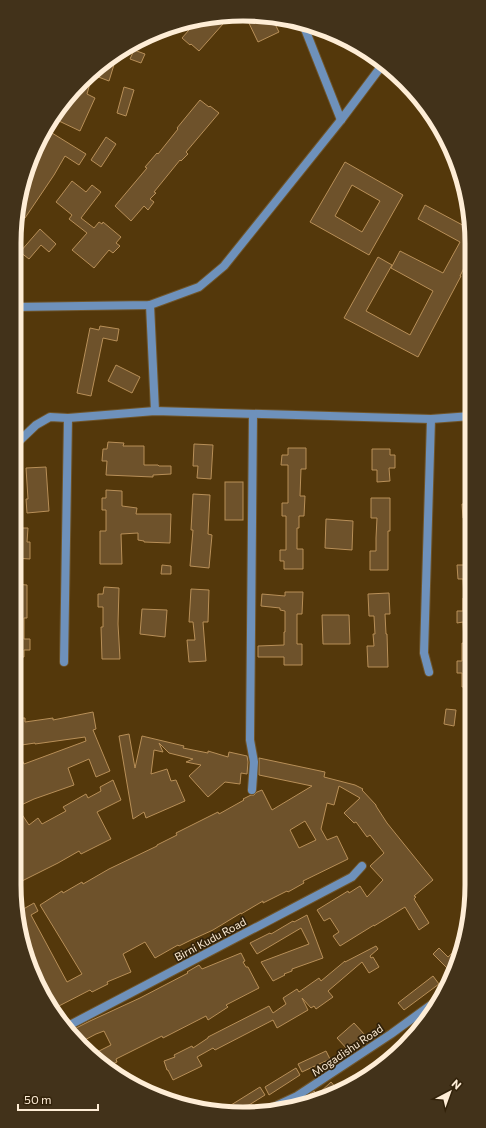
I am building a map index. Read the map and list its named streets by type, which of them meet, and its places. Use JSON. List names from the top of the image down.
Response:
{
  "streets": {
    "street": ["Birni Kudu Road", "Mogadishu Road"]
  },
  "scale_bar": "50 m",
  "north": "top right"
}
